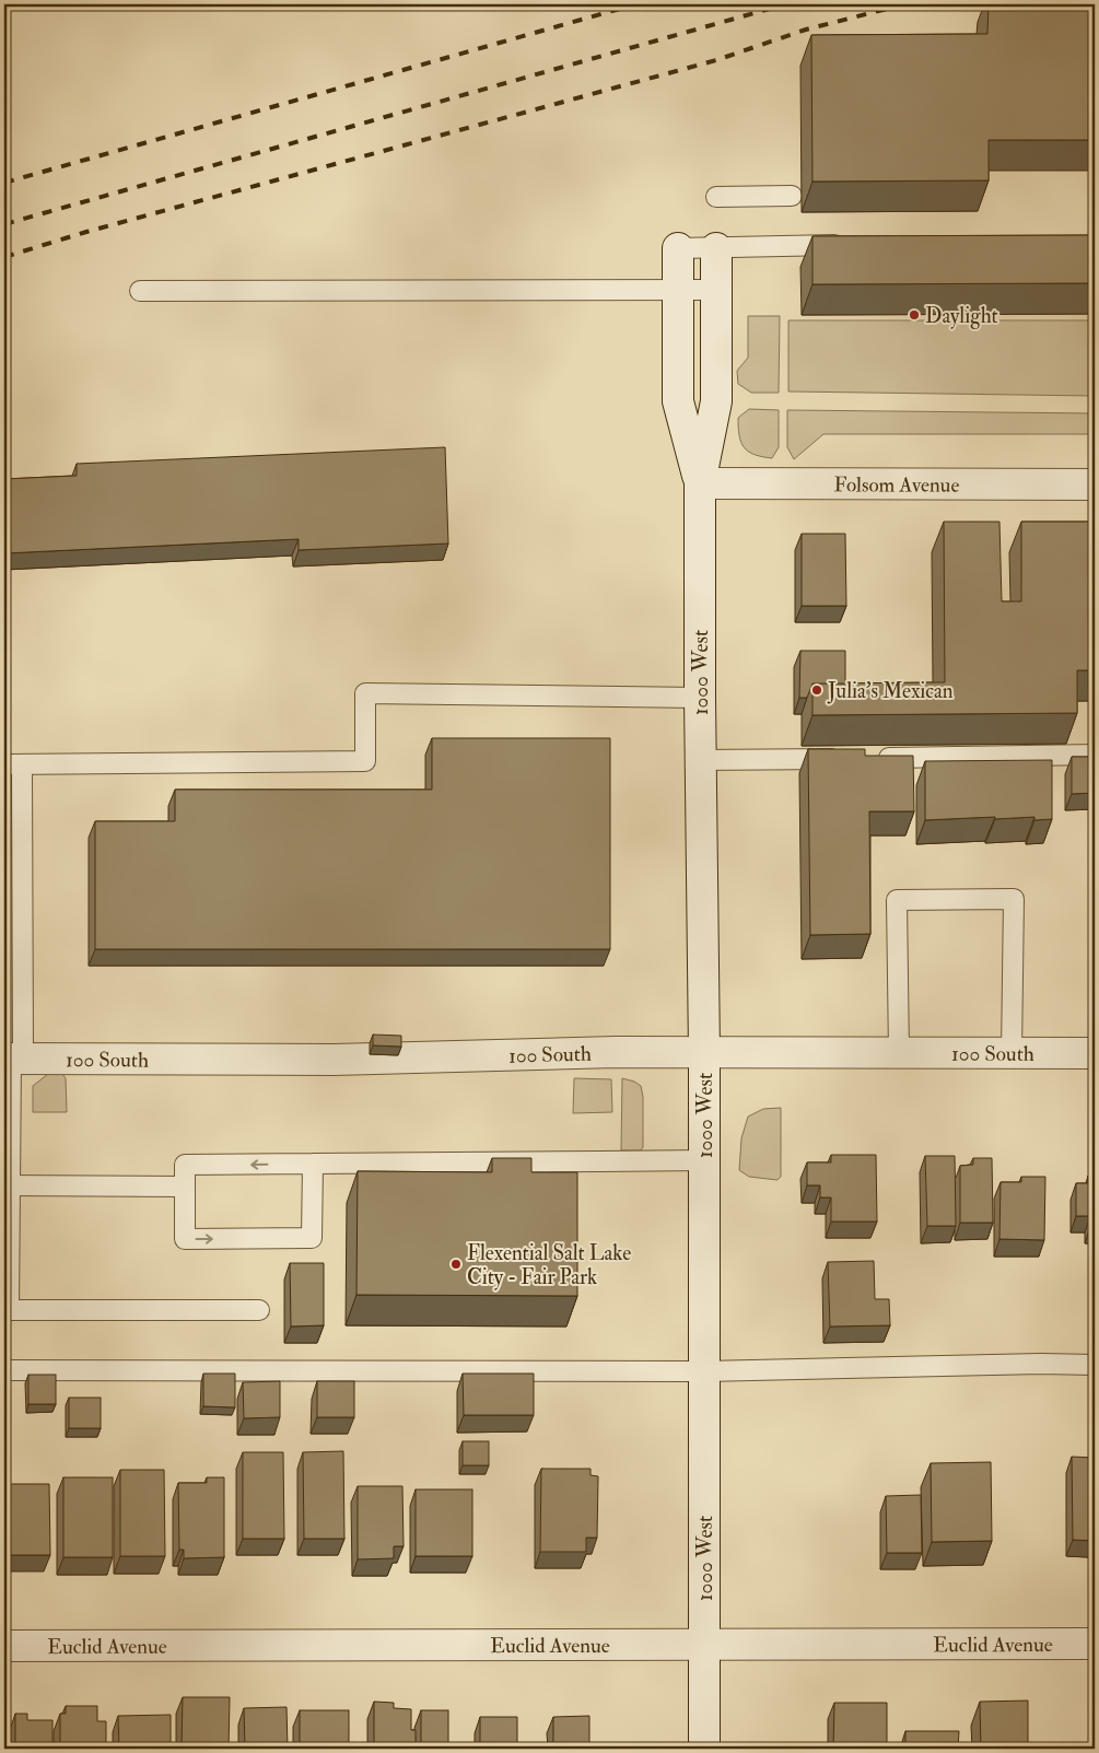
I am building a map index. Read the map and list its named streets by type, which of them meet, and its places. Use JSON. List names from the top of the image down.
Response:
{
  "streets": {
    "street": [
      "Folsom Avenue",
      "1000 West",
      "100 South",
      "Euclid Avenue"
    ]
  },
  "crossings": [
    ["Folsom Avenue", "1000 West"],
    ["1000 West", "100 South"],
    ["1000 West", "Euclid Avenue"]
  ],
  "places": ["Daylight", "Julia's Mexican", "Flexential Salt Lake City - Fair Park"]
}
